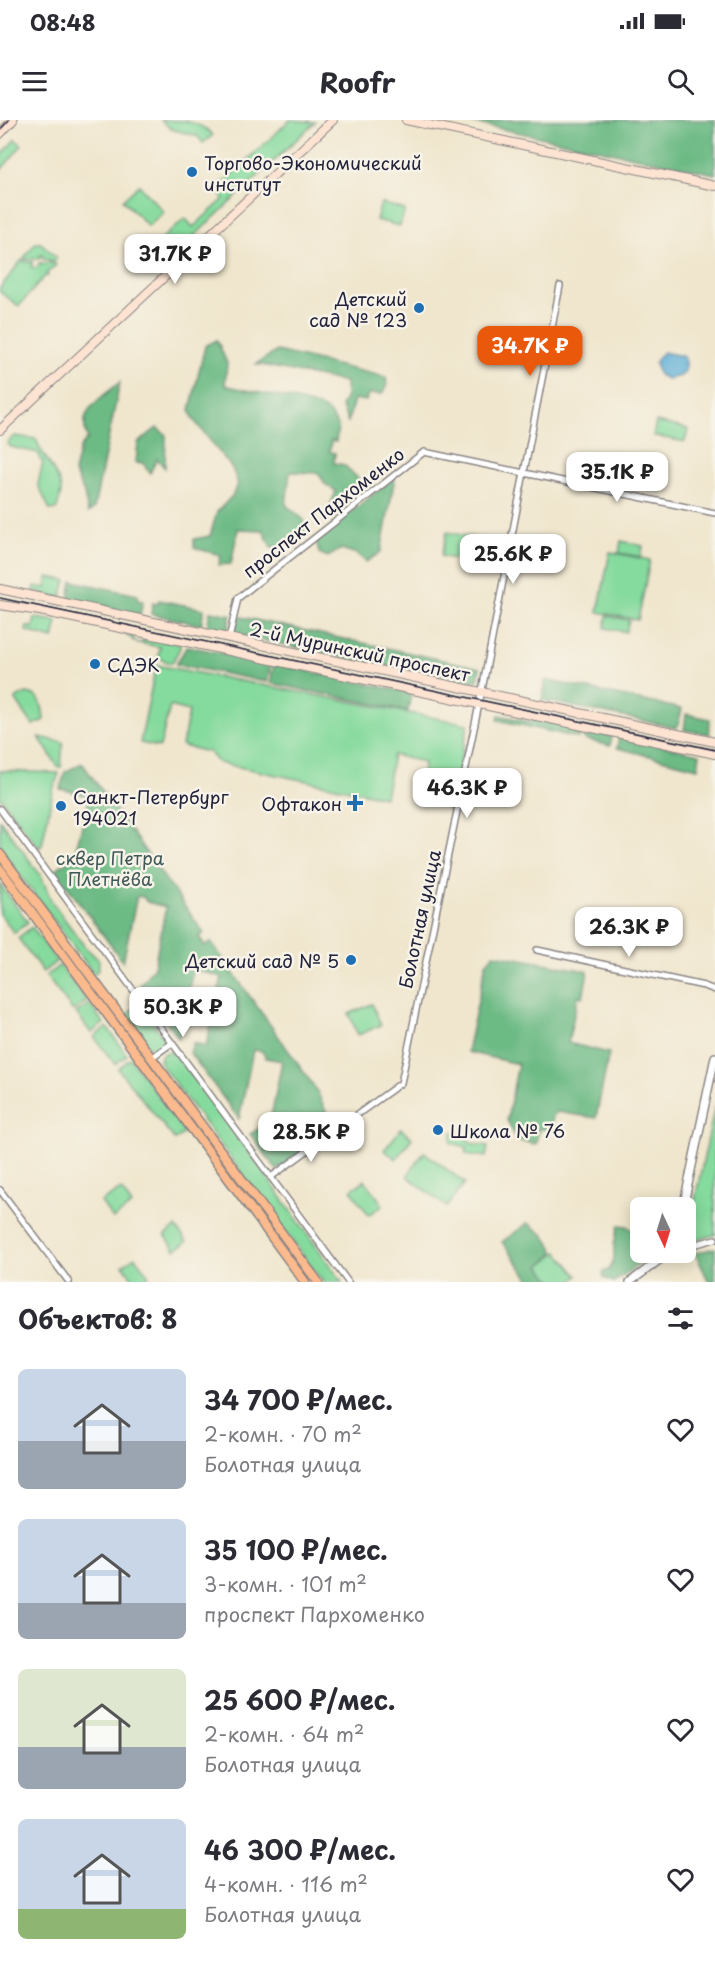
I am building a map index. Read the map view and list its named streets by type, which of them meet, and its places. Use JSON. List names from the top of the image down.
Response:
{
  "streets": {
    "main road": ["2-й Муринский проспект"],
    "street": ["проспект Пархоменко", "Болотная улица"]
  },
  "crossings": [
    ["проспект Пархоменко", "2-й Муринский проспект"],
    ["проспект Пархоменко", "Болотная улица"],
    ["2-й Муринский проспект", "Болотная улица"]
  ],
  "parks": ["сквер Петра Плетнёва"],
  "places": {
    "other": [
      "Торгово-Экономический институт",
      "Детский сад № 123",
      "СДЭК",
      "Санкт-Петербург 194021",
      "Детский сад № 5",
      "Школа № 76"
    ],
    "health": ["Офтакон"]
  },
  "north": "bottom",
  "page": {
    "status": "08:48",
    "header": "Roofr",
    "price": [
      "31.7K ₽",
      "34.7K ₽",
      "35.1K ₽",
      "25.6K ₽",
      "46.3K ₽",
      "26.3K ₽",
      "50.3K ₽",
      "28.5K ₽"
    ],
    "heading": "Объектов: 8",
    "list": [
      {
        "name": "34 700 ₽/мес.",
        "note": "2-комн. · 70 m² · Болотная улица"
      },
      {
        "name": "35 100 ₽/мес.",
        "note": "3-комн. · 101 m² · проспект Пархоменко"
      },
      {
        "name": "25 600 ₽/мес.",
        "note": "2-комн. · 64 m² · Болотная улица"
      },
      {
        "name": "46 300 ₽/мес.",
        "note": "4-комн. · 116 m² · Болотная улица"
      }
    ]
  }
}
